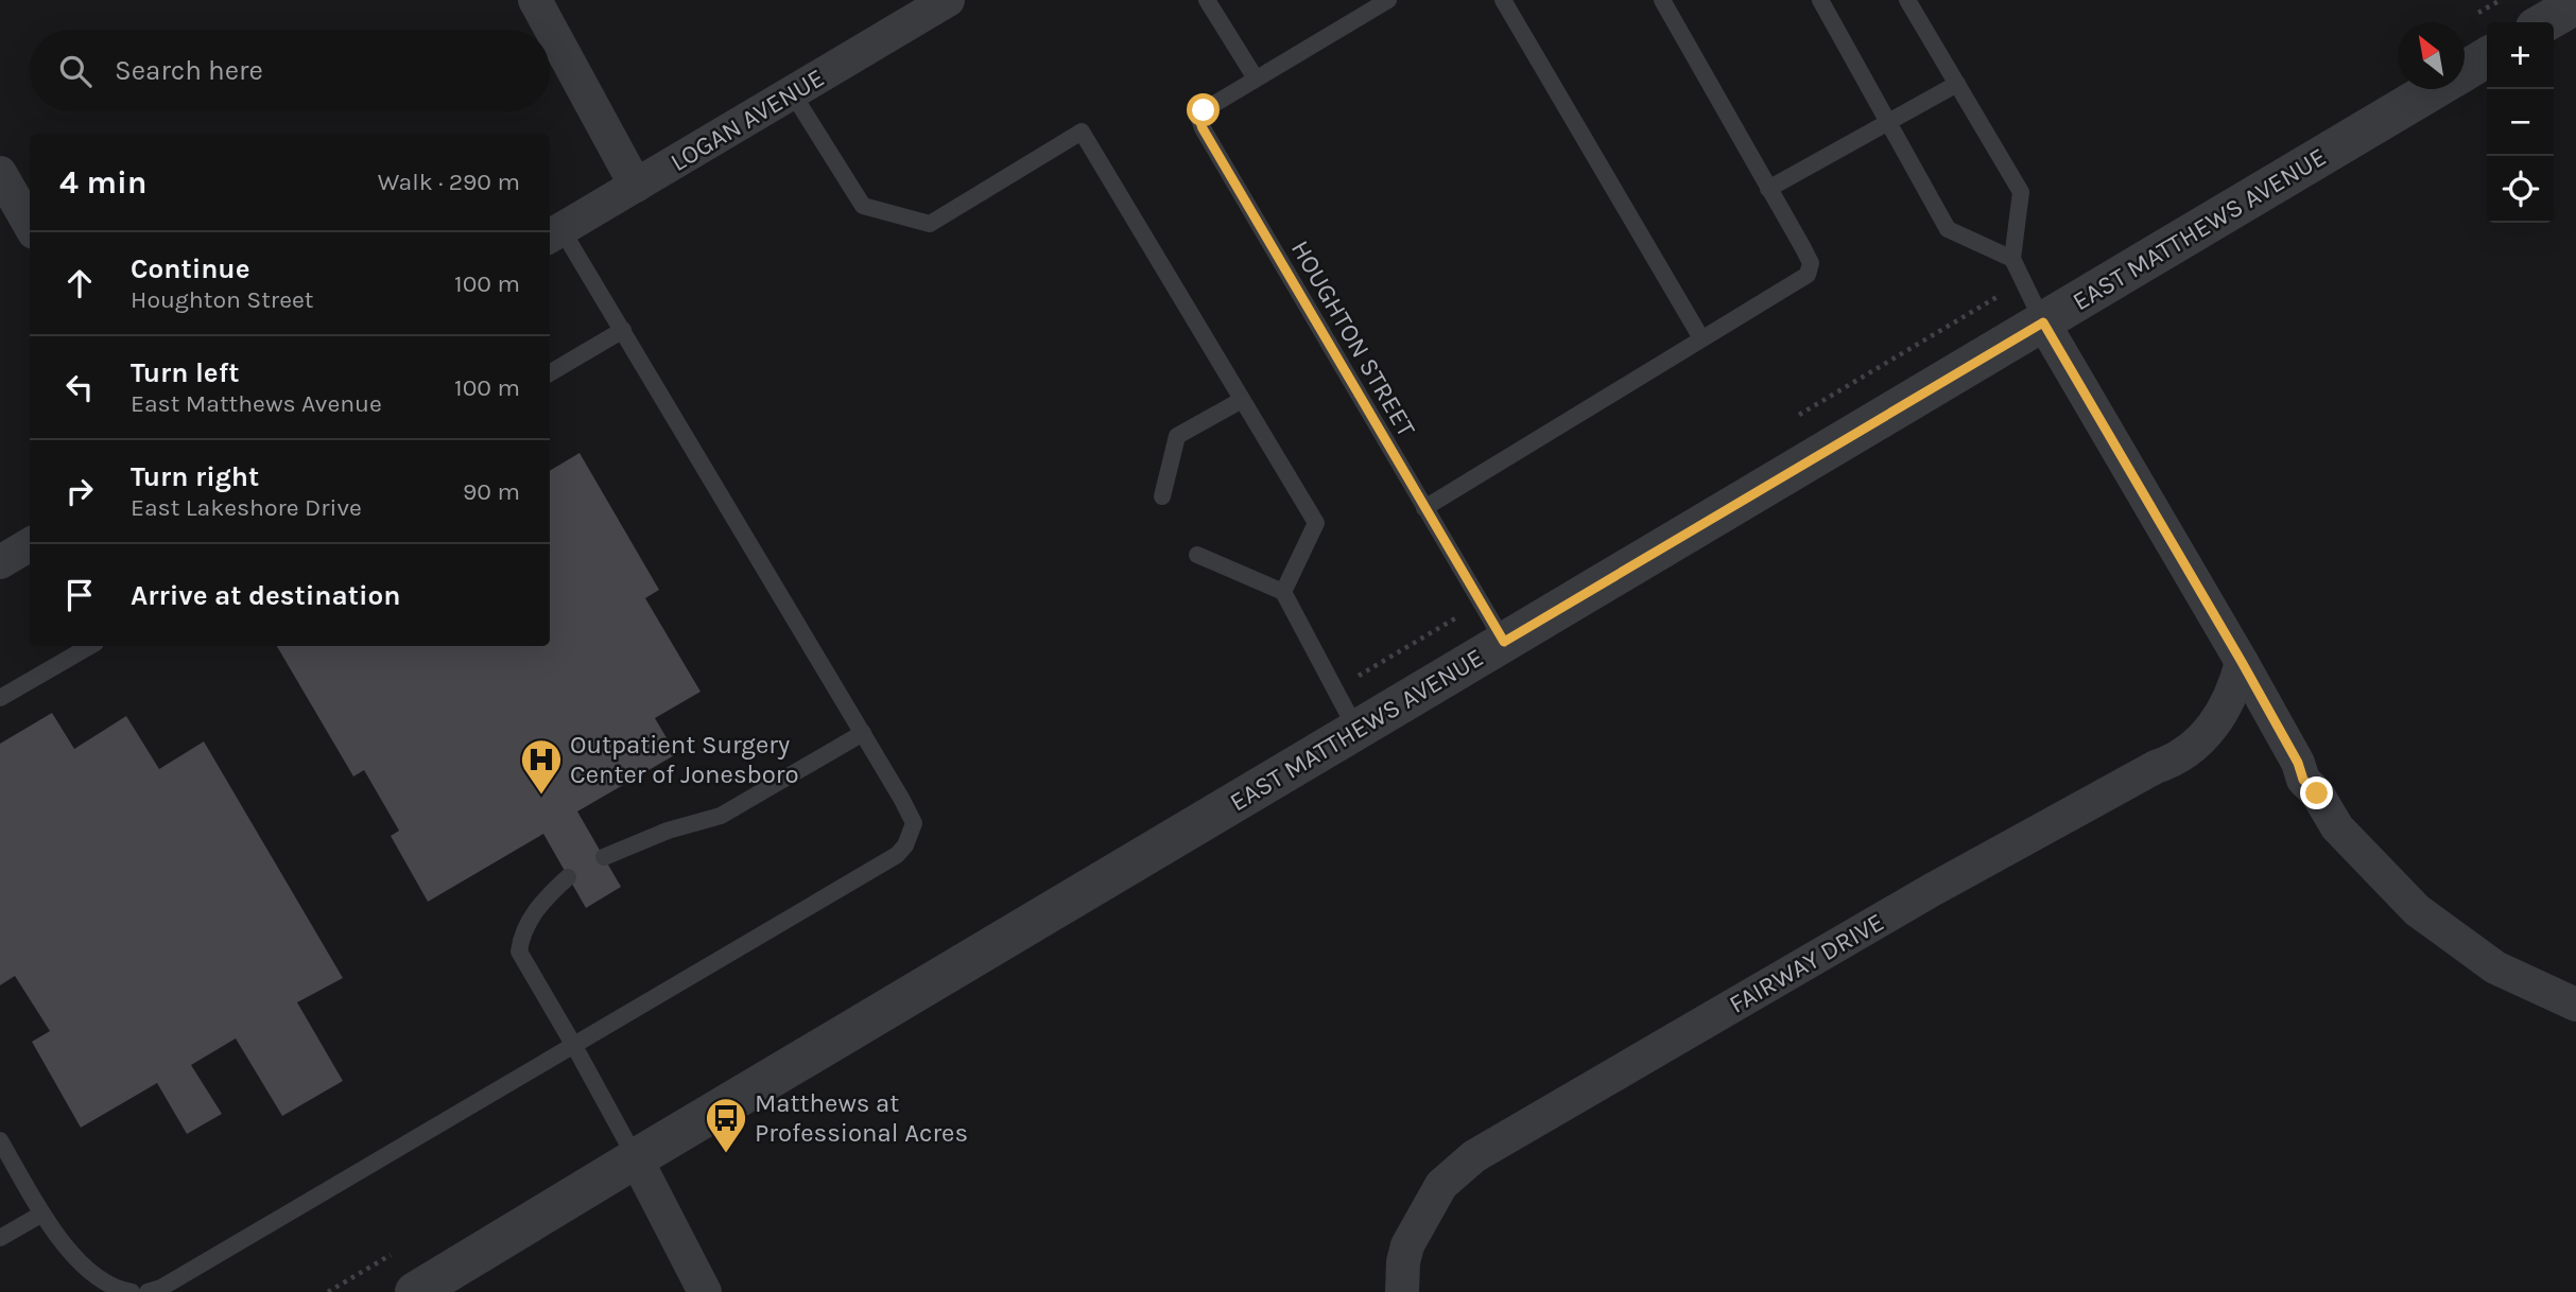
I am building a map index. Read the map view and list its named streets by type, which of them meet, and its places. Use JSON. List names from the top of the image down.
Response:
{
  "streets": {
    "street": ["LOGAN AVENUE", "EAST MATTHEWS AVENUE", "FAIRWAY DRIVE"],
    "lane": ["HOUGHTON STREET"]
  },
  "crossings": [
    ["EAST MATTHEWS AVENUE", "HOUGHTON STREET"]
  ],
  "places": {
    "hospital": ["Outpatient Surgery Center of Jonesboro"],
    "bus stop": ["Matthews at Professional Acres"]
  },
  "north": "top left",
  "page": {
    "map_buttons": ["+", "−"],
    "search": "Search here",
    "heading": ["4 min", "Walk · 290 m"],
    "list": [
      ["Continue", "Houghton Street", "100 m"],
      ["Turn left", "East Matthews Avenue", "100 m"],
      ["Turn right", "East Lakeshore Drive", "90 m"],
      "Arrive at destination"
    ]
  }
}
